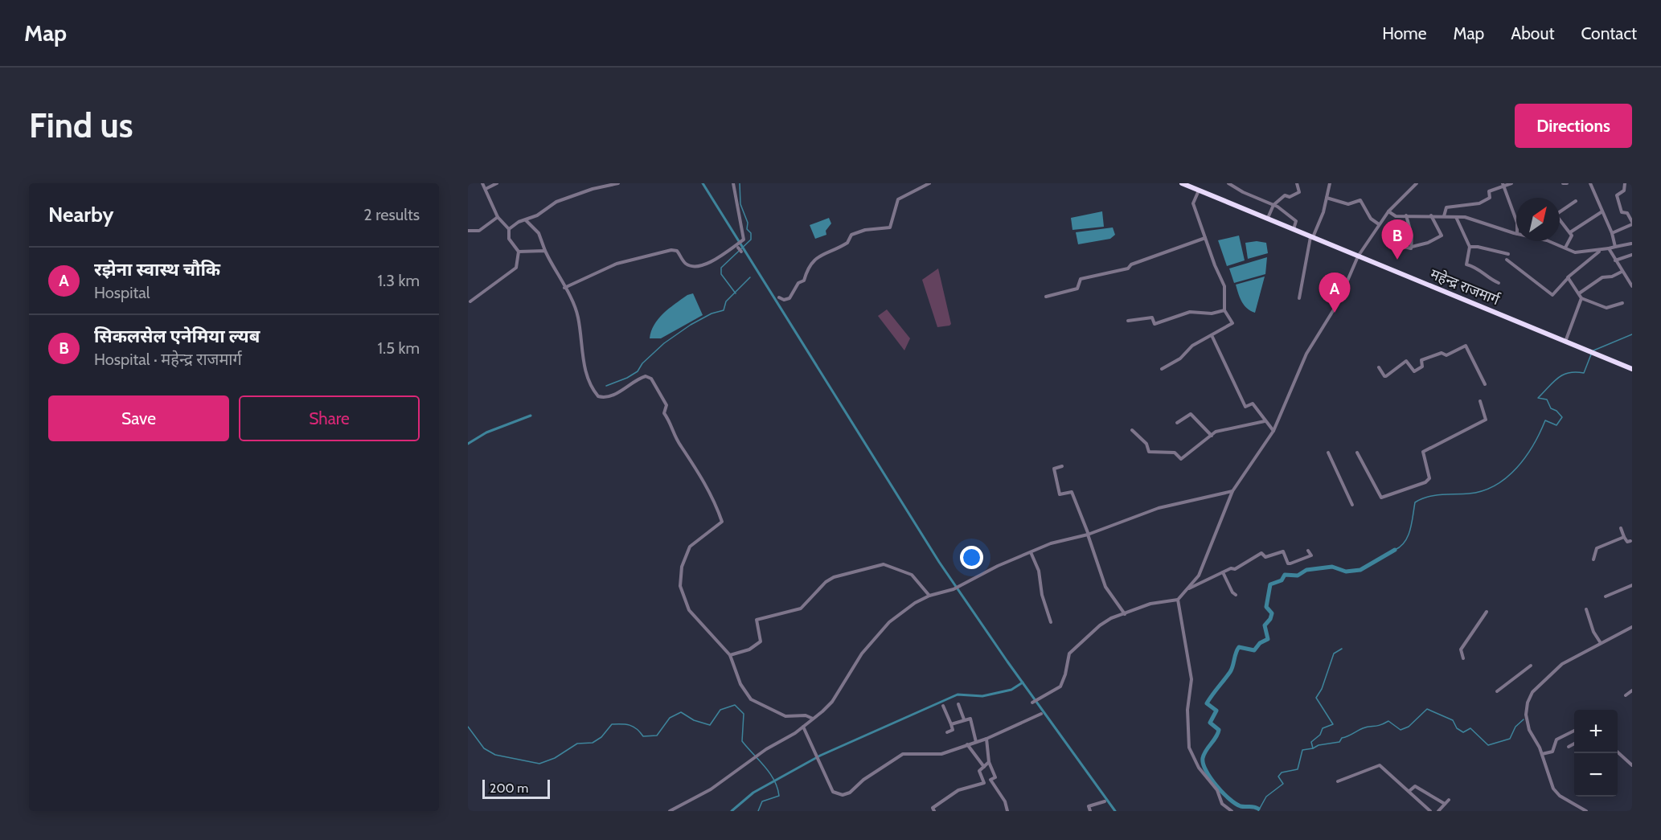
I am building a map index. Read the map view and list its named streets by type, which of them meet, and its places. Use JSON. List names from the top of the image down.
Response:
{
  "streets": {
    "highway": ["महेन्द्र राजमार्ग"]
  },
  "scale_bar": "200 m",
  "north": "top right",
  "page": {
    "header": "Map",
    "nav": [
      "Home",
      "Map",
      "About",
      "Contact"
    ],
    "buttons": [
      "Directions",
      ["Save", "Share"]
    ],
    "title": "Find us",
    "heading": ["Nearby", "2 results"],
    "pins": ["B", "A"],
    "list": [
      {
        "mark": "A",
        "name": "रझेना स्वास्थ चौकि",
        "note": "Hospital",
        "value": "1.3 km"
      },
      {
        "mark": "B",
        "name": "सिकलसेल एनेमिया ल्यब",
        "note": "Hospital · महेन्द्र राजमार्ग",
        "value": "1.5 km"
      }
    ],
    "map_buttons": ["+", "−"],
    "scale": "200 m"
  }
}
